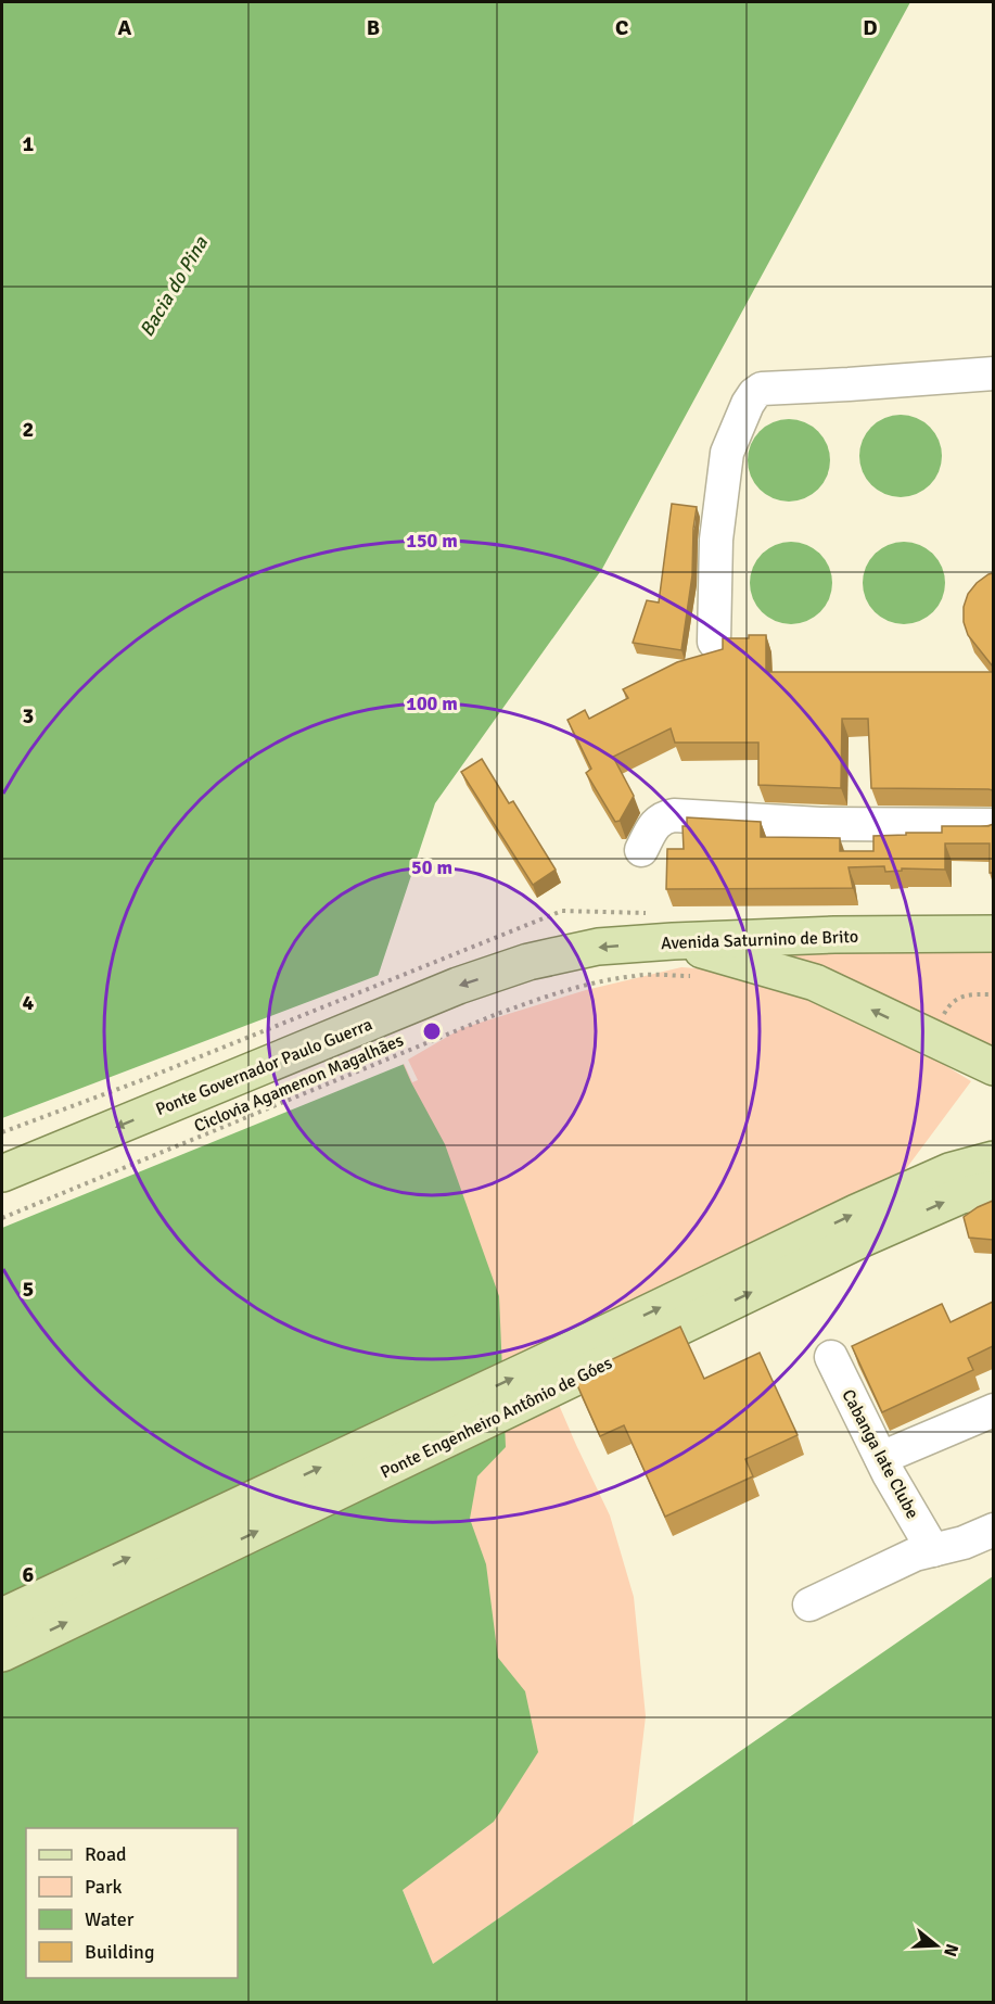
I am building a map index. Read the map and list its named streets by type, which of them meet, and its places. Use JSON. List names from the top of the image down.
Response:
{
  "streets": {
    "main road": ["Avenida Saturnino de Brito", "Ponte Governador Paulo Guerra", "Ponte Engenheiro Antônio de Góes"],
    "lane": ["Cabanga Iate Clube"],
    "path": ["Ciclovia Agamenon Magalhães"]
  },
  "crossings": [
    ["Avenida Saturnino de Brito", "Ponte Governador Paulo Guerra"]
  ],
  "one_way": ["Ponte Governador Paulo Guerra", "Ponte Engenheiro Antônio de Góes"],
  "water": ["Bacia do Pina"],
  "legend": [
    "Road",
    "Park",
    "Water",
    "Building"
  ],
  "north": "right",
  "grid": {
    "columns": [
      "A",
      "B",
      "C",
      "D"
    ],
    "rows": [
      "1",
      "2",
      "3",
      "4",
      "5",
      "6"
    ]
  },
  "rings": ["150 m", "100 m", "50 m"]
}
